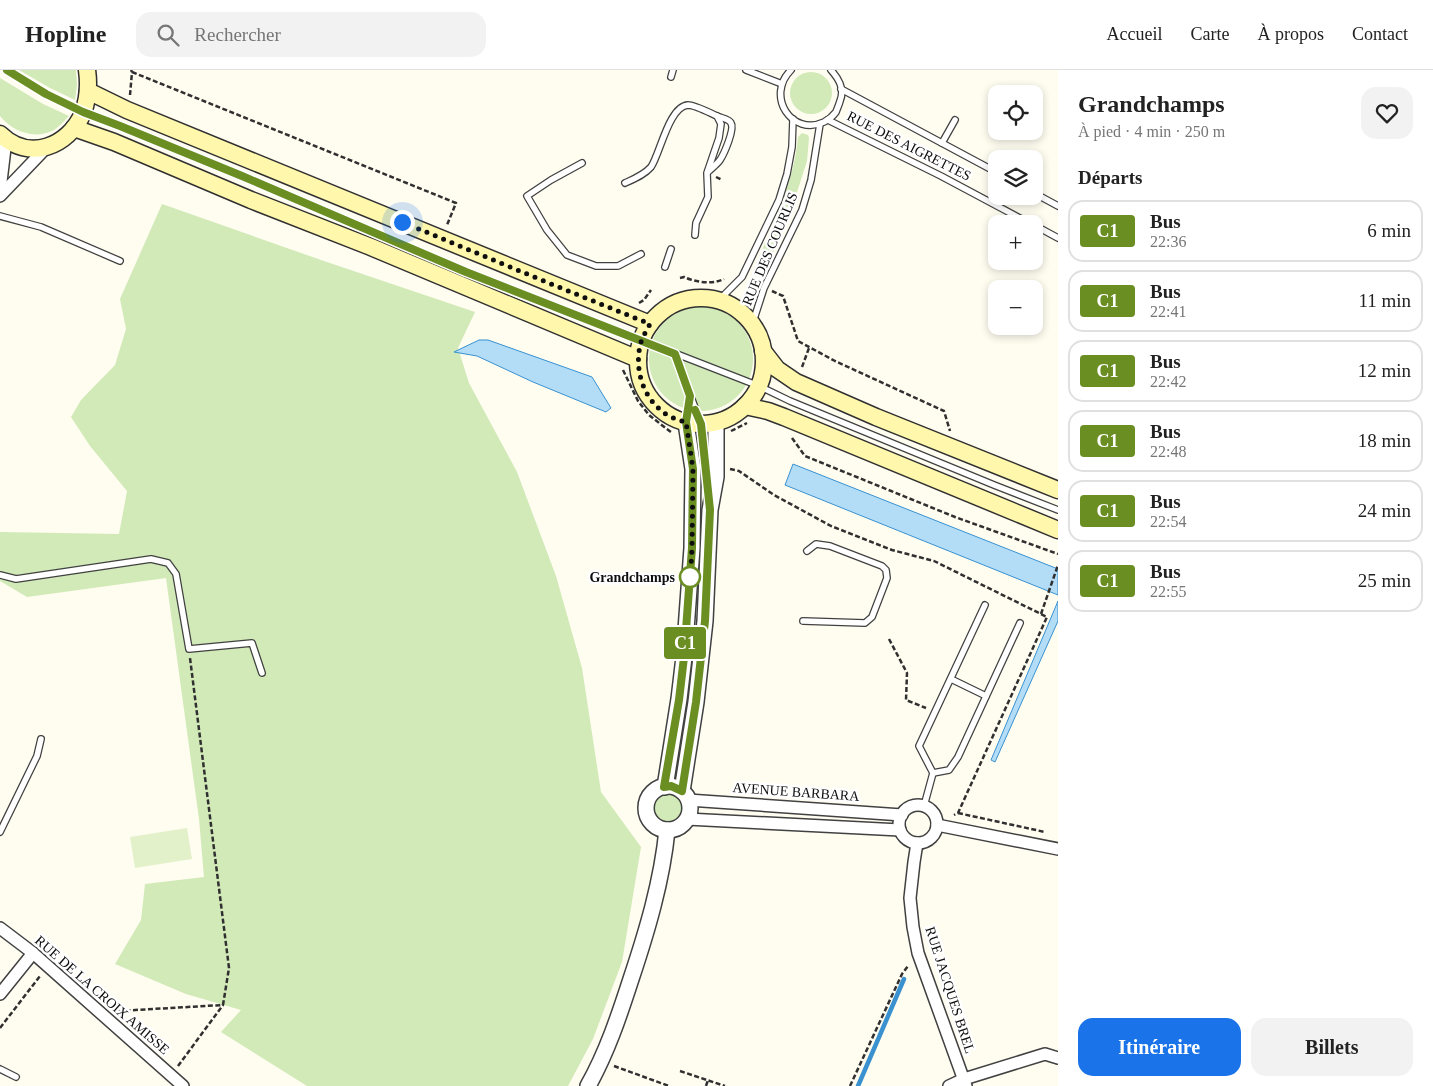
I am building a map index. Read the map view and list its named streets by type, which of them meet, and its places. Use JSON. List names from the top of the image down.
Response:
{
  "streets": {
    "street": ["AVENUE BARBARA", "RUE JACQUES BREL", "RUE DE LA CROIX AMISSE"],
    "lane": ["RUE DES AIGRETTES", "RUE DES COURLIS"]
  },
  "crossings": [
    ["RUE DES AIGRETTES", "RUE DES COURLIS"],
    ["AVENUE BARBARA", "RUE JACQUES BREL"]
  ],
  "places": ["Grandchamps"],
  "lines": ["bus line C1"],
  "page": {
    "header": "Hopline",
    "search": "Rechercher",
    "nav": [
      "Accueil",
      "Carte",
      "À propos",
      "Contact"
    ],
    "on_map": "C1",
    "heading": [
      ["Grandchamps", "À pied · 4 min · 250 m"],
      "Départs"
    ],
    "map_buttons": ["+", "−"],
    "list": [
      {
        "mark": "C1",
        "name": "Bus",
        "note": "22:36",
        "value": "6 min"
      },
      {
        "mark": "C1",
        "name": "Bus",
        "note": "22:41",
        "value": "11 min"
      },
      {
        "mark": "C1",
        "name": "Bus",
        "note": "22:42",
        "value": "12 min"
      },
      {
        "mark": "C1",
        "name": "Bus",
        "note": "22:48",
        "value": "18 min"
      },
      {
        "mark": "C1",
        "name": "Bus",
        "note": "22:54",
        "value": "24 min"
      },
      {
        "mark": "C1",
        "name": "Bus",
        "note": "22:55",
        "value": "25 min"
      }
    ],
    "buttons": ["Itinéraire", "Billets"]
  }
}
